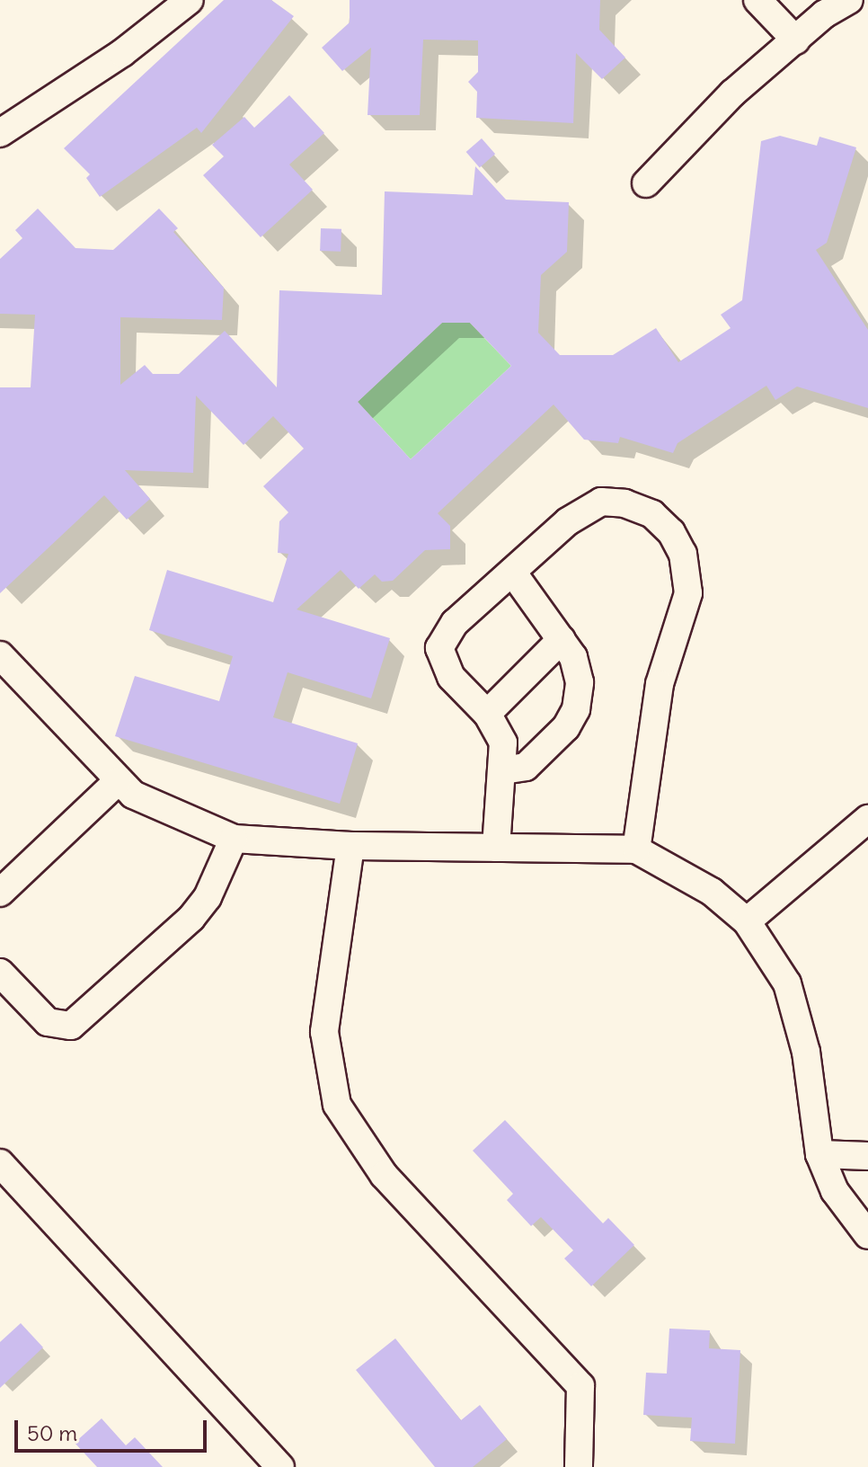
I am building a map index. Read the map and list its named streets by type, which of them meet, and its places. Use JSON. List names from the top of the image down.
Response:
{
  "scale_bar": "50 m"
}
